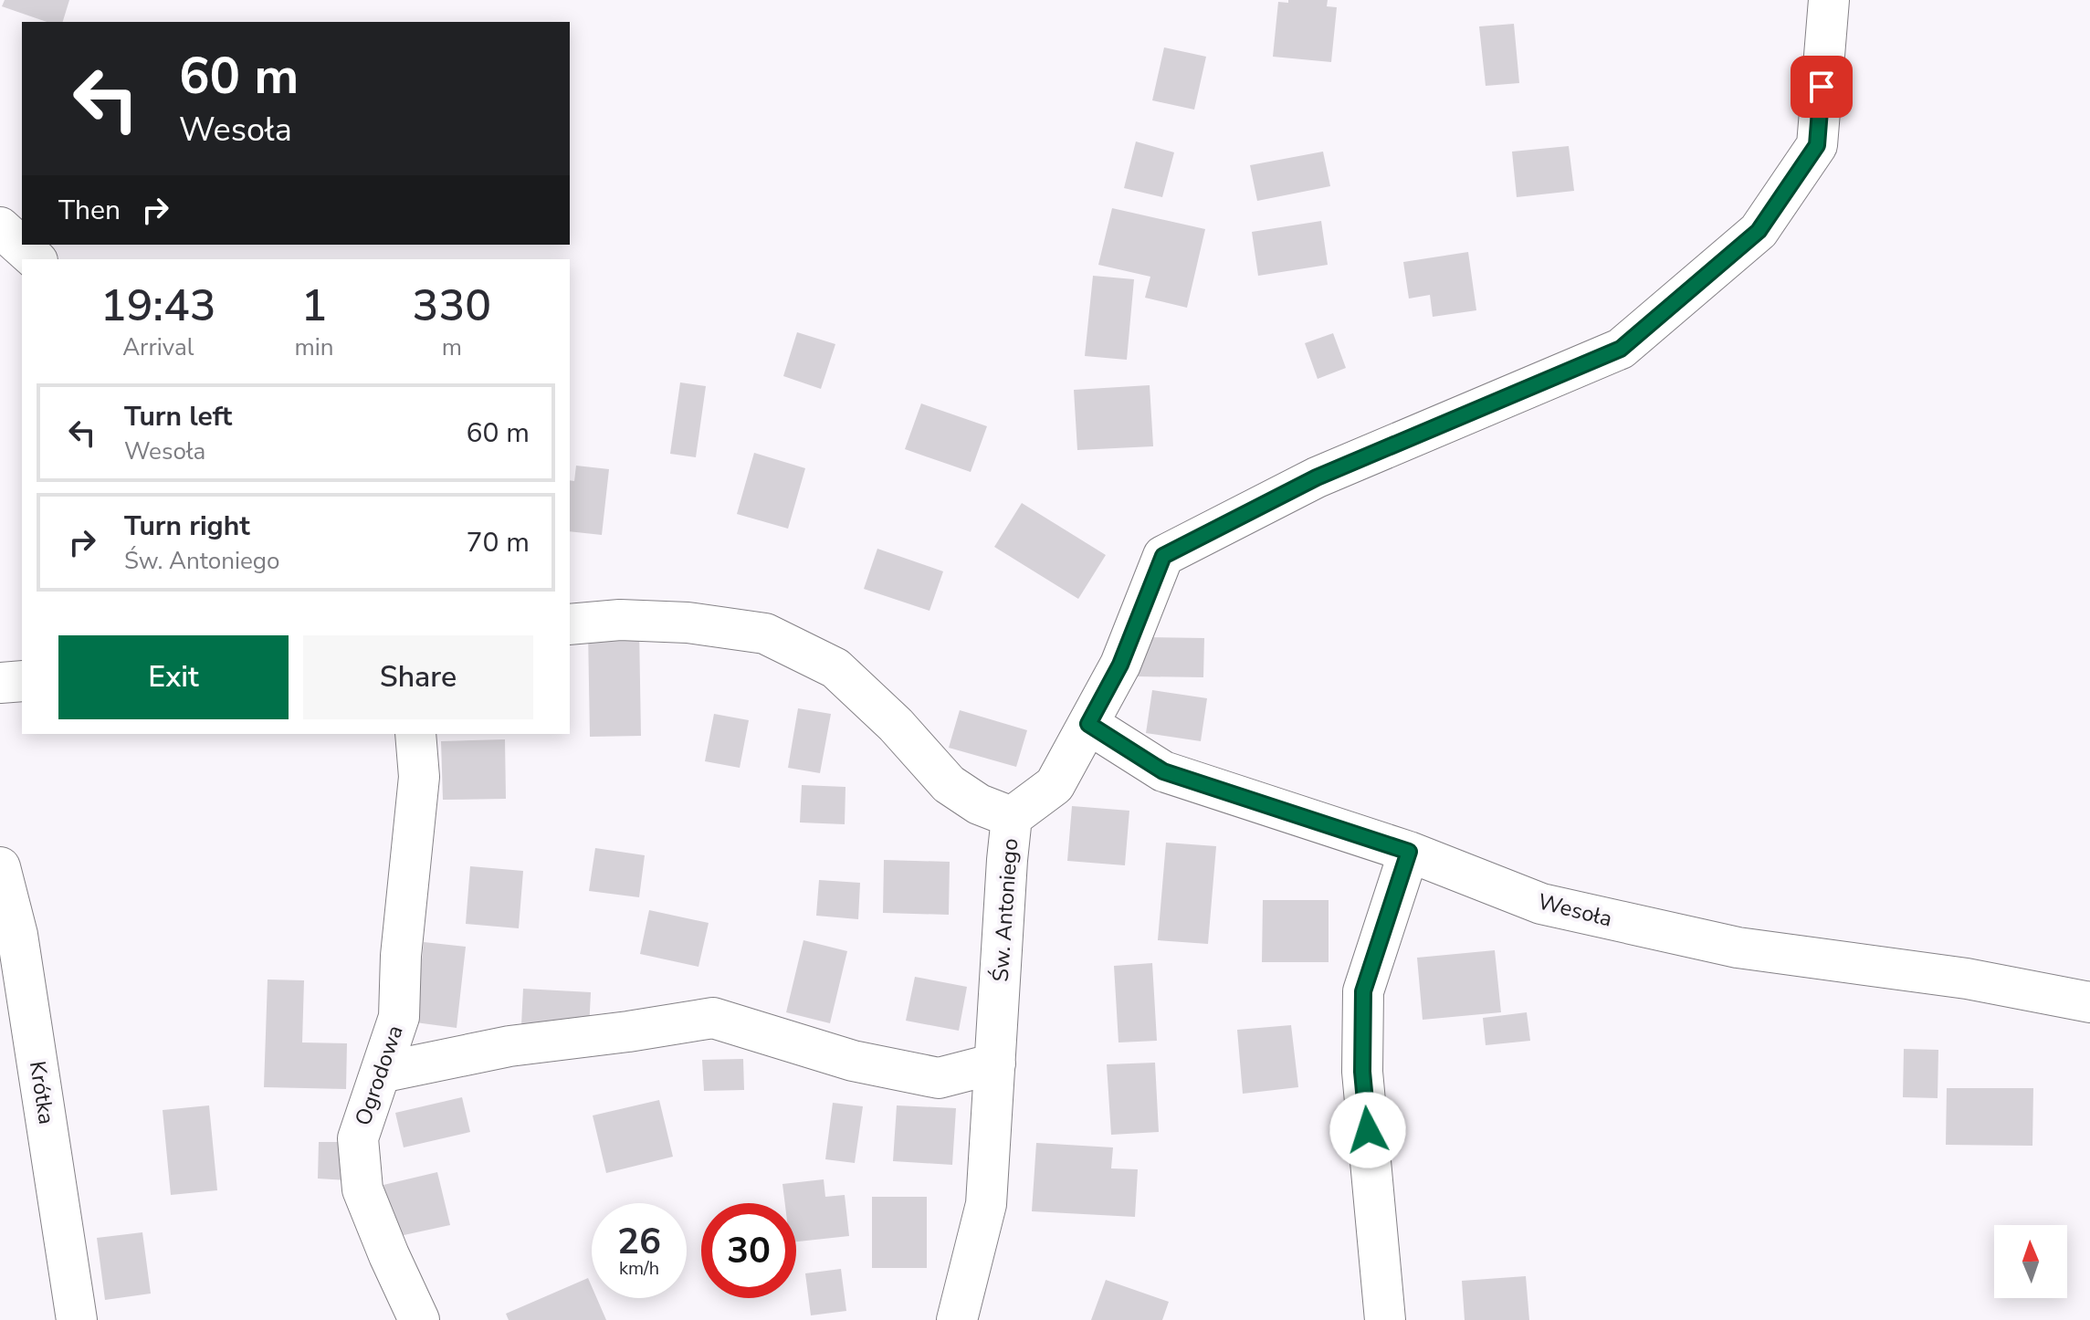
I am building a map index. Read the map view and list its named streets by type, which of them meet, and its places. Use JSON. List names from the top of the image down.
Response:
{
  "streets": {
    "street": [
      "Św. Antoniego",
      "Wesoła",
      "Ogrodowa",
      "Krótka"
    ]
  },
  "crossings": [
    ["Św. Antoniego", "Wesoła"]
  ],
  "north": "top",
  "page": {
    "turn": ["60 m", "Wesoła"],
    "then": "Then",
    "eta": [
      "19:43",
      "Arrival",
      "1",
      "min",
      "330",
      "m"
    ],
    "list": [
      {
        "name": "Turn left",
        "note": "Wesoła",
        "value": "60 m"
      },
      {
        "name": "Turn right",
        "note": "Św. Antoniego",
        "value": "70 m"
      }
    ],
    "buttons": ["Exit", "Share"],
    "speed": "26 km/h",
    "limit": "30"
  }
}
